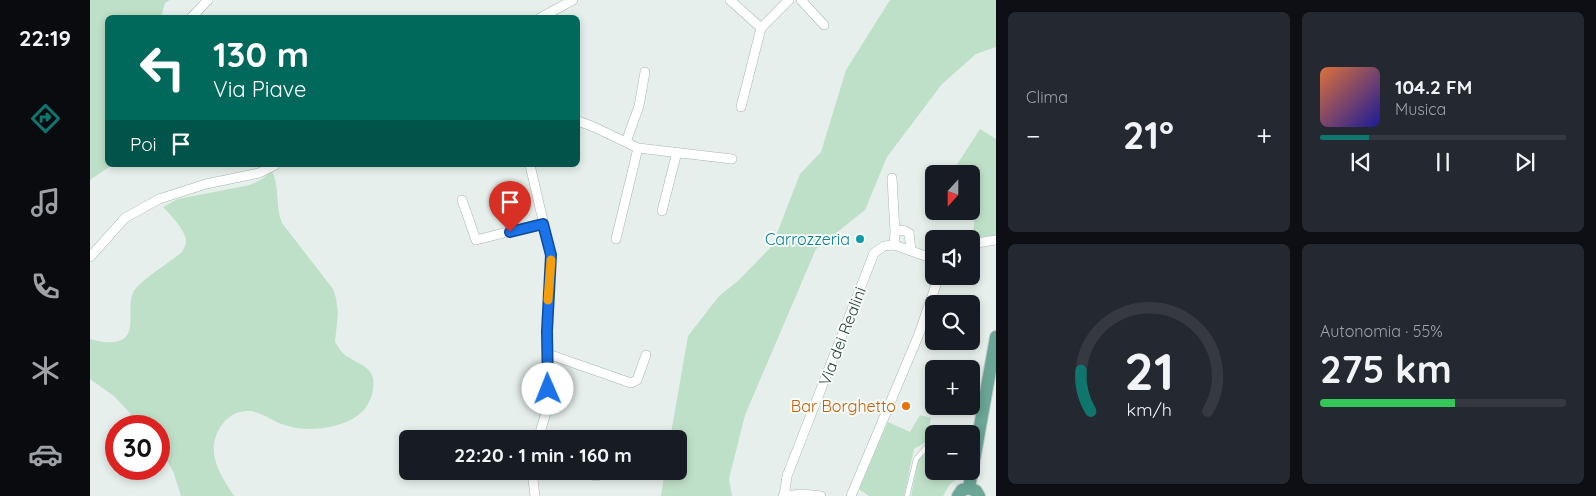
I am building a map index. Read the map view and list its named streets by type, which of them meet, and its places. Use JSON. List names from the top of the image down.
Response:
{
  "streets": {
    "street": ["Via dei Realini"]
  },
  "places": ["Carrozzeria", "Bar Borghetto"],
  "north": "bottom",
  "page": {
    "tabs": "22:19",
    "tile": [
      "Clima",
      ["Autonomia · 55%", "275 km"]
    ],
    "turn": ["130 m", "Via Piave"],
    "song": ["104.2 FM", "Musica"],
    "heat": ["−", "21°", "+"],
    "then": "Poi",
    "map_buttons": ["+", "−"],
    "limit": "30",
    "trip": "22:20 · 1 min · 160 m",
    "gauge": ["21", "km/h"]
  }
}
